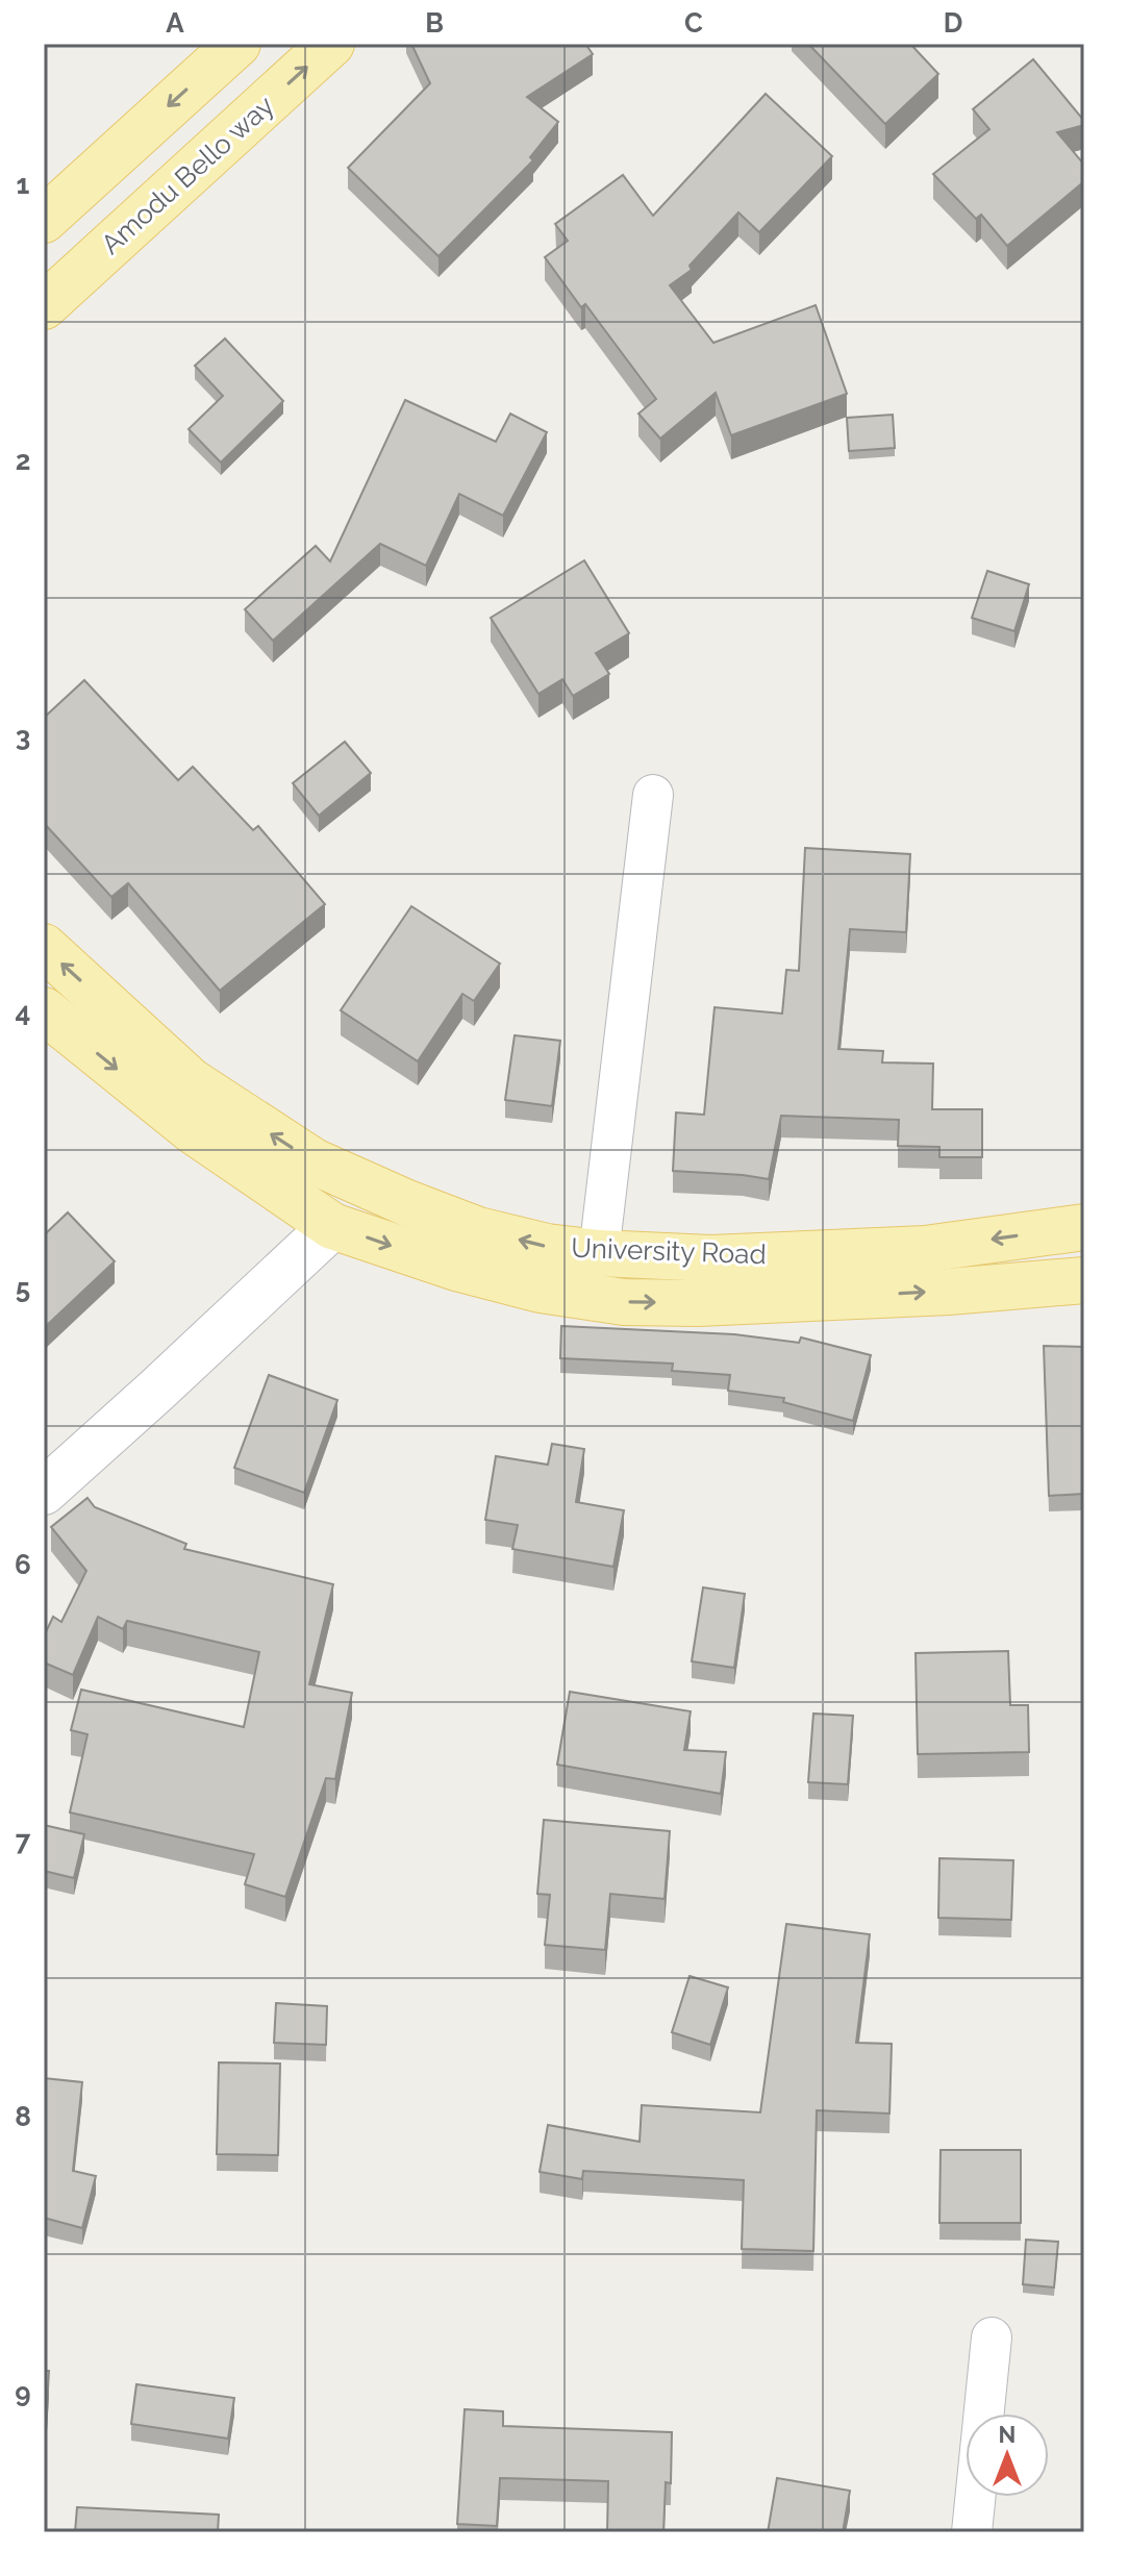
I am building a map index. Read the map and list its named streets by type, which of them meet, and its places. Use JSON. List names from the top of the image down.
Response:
{
  "streets": {
    "main road": ["Amodu Bello way", "University Road"]
  },
  "north": "top",
  "grid": {
    "columns": [
      "A",
      "B",
      "C",
      "D"
    ],
    "rows": [
      "1",
      "2",
      "3",
      "4",
      "5",
      "6",
      "7",
      "8",
      "9"
    ]
  }
}
